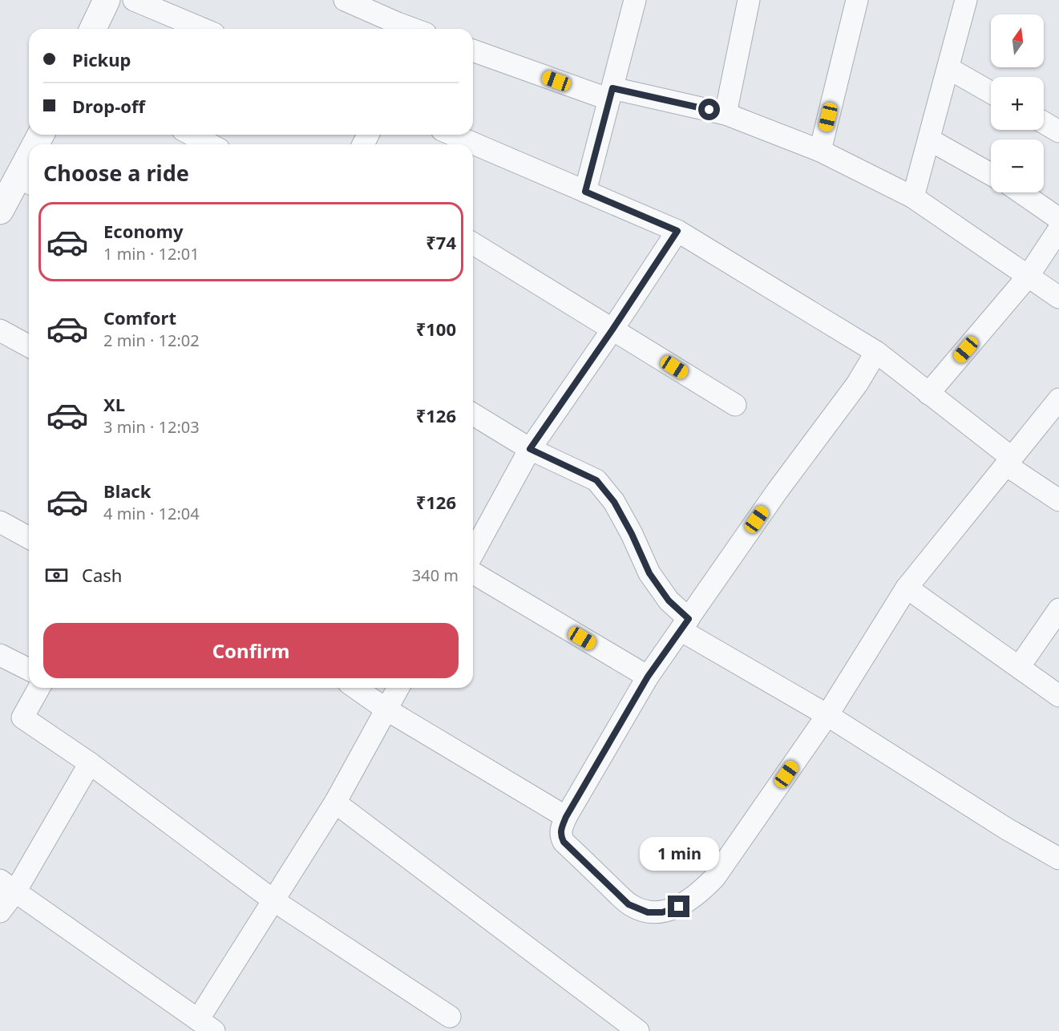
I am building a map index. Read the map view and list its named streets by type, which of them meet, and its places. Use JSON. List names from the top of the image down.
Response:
{
  "north": "top",
  "page": {
    "map_buttons": ["+", "−"],
    "banner": ["Pickup", "Drop-off"],
    "heading": "Choose a ride",
    "list": [
      {
        "name": "Economy",
        "note": "1 min · 12:01",
        "value": "₹74"
      },
      {
        "name": "Comfort",
        "note": "2 min · 12:02",
        "value": "₹100"
      },
      {
        "name": "XL",
        "note": "3 min · 12:03",
        "value": "₹126"
      },
      {
        "name": "Black",
        "note": "4 min · 12:04",
        "value": "₹126"
      }
    ],
    "pay": ["Cash", "340 m"],
    "buttons": "Confirm",
    "bubble": "1 min"
  }
}
